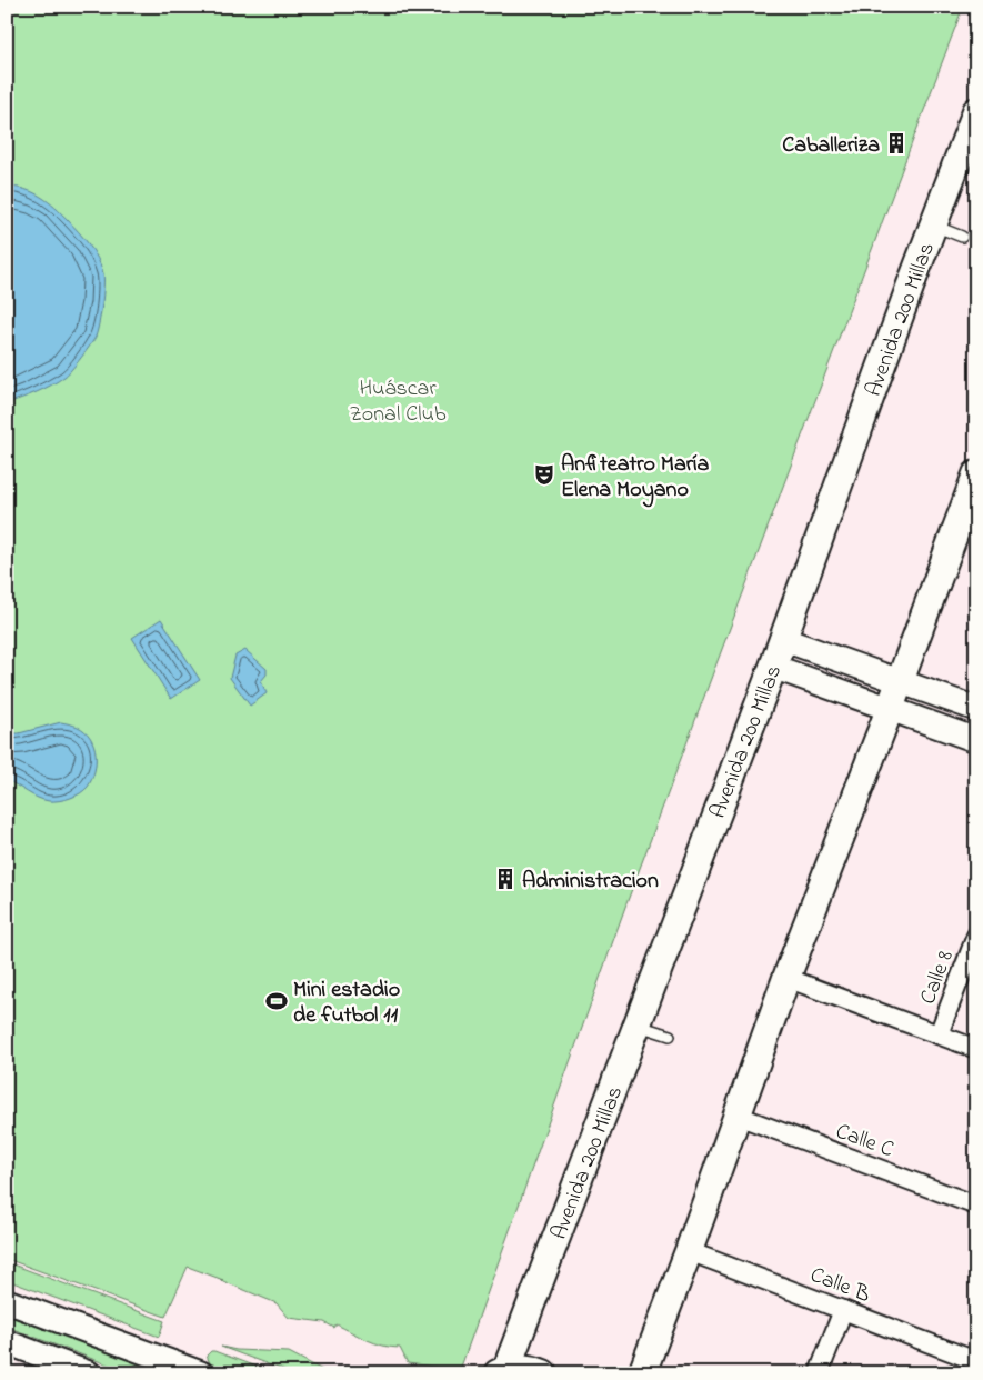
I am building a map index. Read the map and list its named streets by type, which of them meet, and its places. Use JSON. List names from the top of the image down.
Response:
{
  "streets": {
    "main road": ["Avenida 200 Millas"],
    "street": ["Calle 8", "Calle C", "Calle B"]
  },
  "parks": ["Huáscar Zonal Club"],
  "places": {
    "building": ["Caballeriza", "Administracion"],
    "theatre": ["Anfiteatro María Elena Moyano"],
    "sports": ["Mini estadio de futbol 11"]
  }
}
